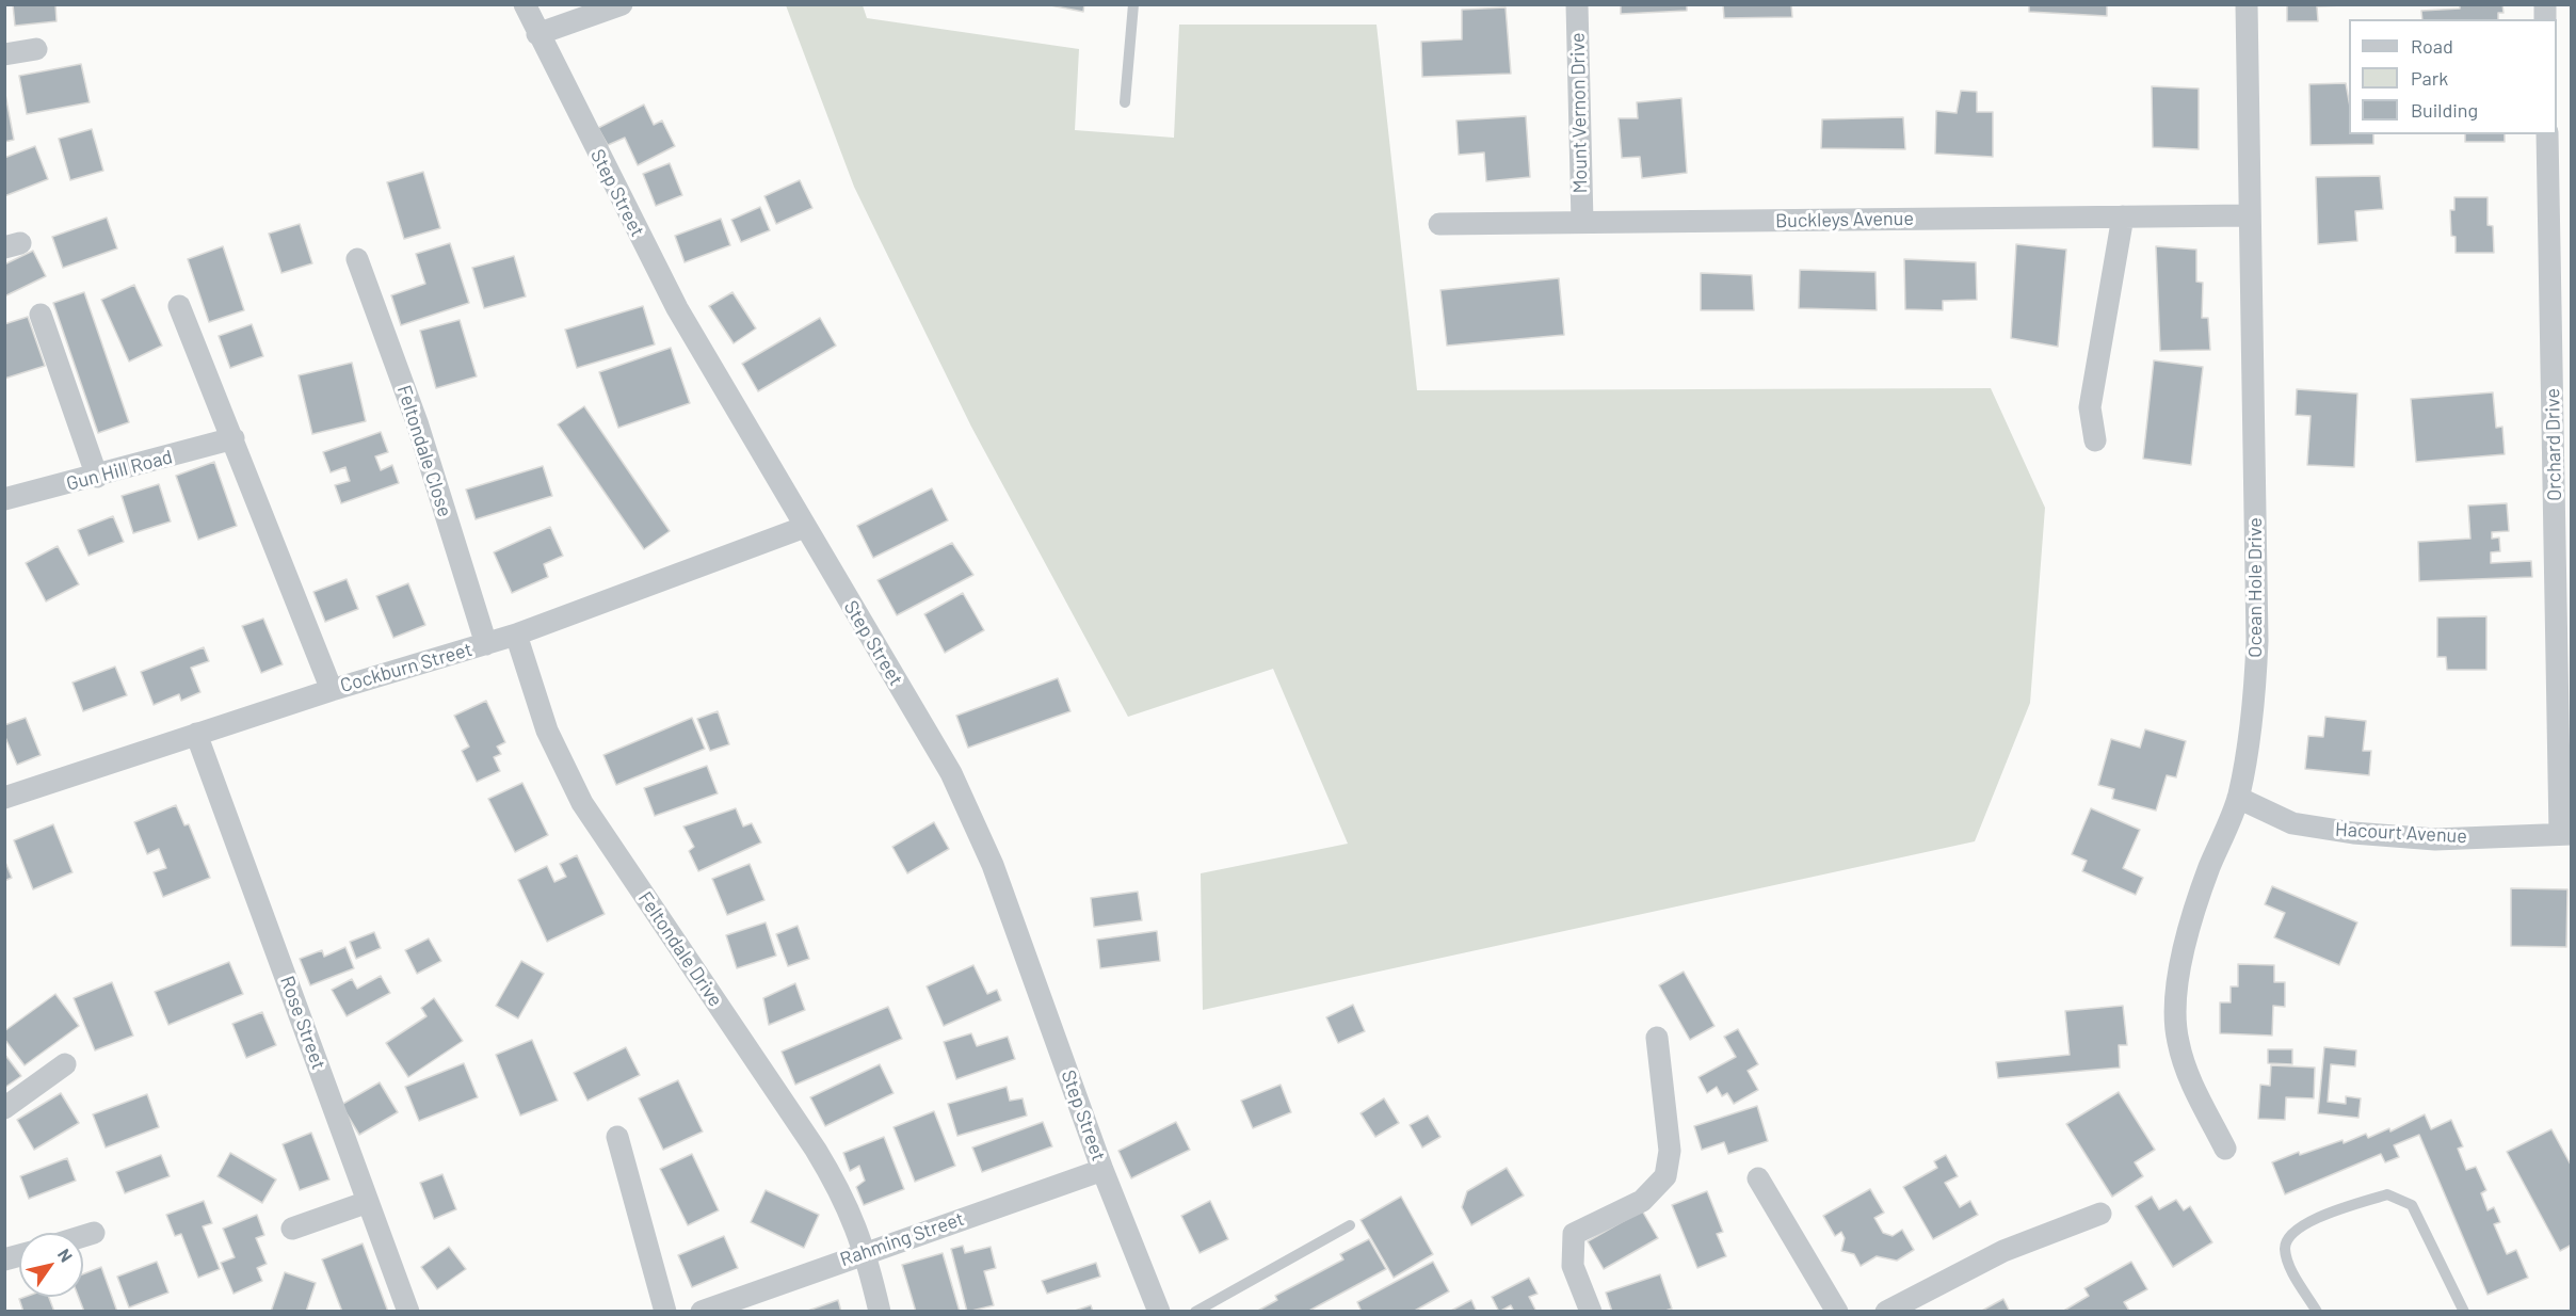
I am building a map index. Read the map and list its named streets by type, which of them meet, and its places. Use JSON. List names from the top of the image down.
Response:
{
  "streets": {
    "street": [
      "Mount Vernon Drive",
      "Step Street",
      "Buckleys Avenue",
      "Orchard Drive",
      "Feltondale Close",
      "Gun Hill Road",
      "Ocean Hole Drive",
      "Cockburn Street",
      "Hacourt Avenue",
      "Feltondale Drive",
      "Rose Street",
      "Rahming Street"
    ]
  },
  "crossings": [
    ["Mount Vernon Drive", "Buckleys Avenue"],
    ["Step Street", "Cockburn Street"],
    ["Step Street", "Rahming Street"],
    ["Buckleys Avenue", "Ocean Hole Drive"],
    ["Orchard Drive", "Hacourt Avenue"],
    ["Feltondale Close", "Cockburn Street"],
    ["Ocean Hole Drive", "Hacourt Avenue"],
    ["Cockburn Street", "Feltondale Drive"],
    ["Cockburn Street", "Rose Street"],
    ["Feltondale Drive", "Rahming Street"]
  ],
  "legend": ["Road", "Park", "Building"],
  "north": "top right"
}
